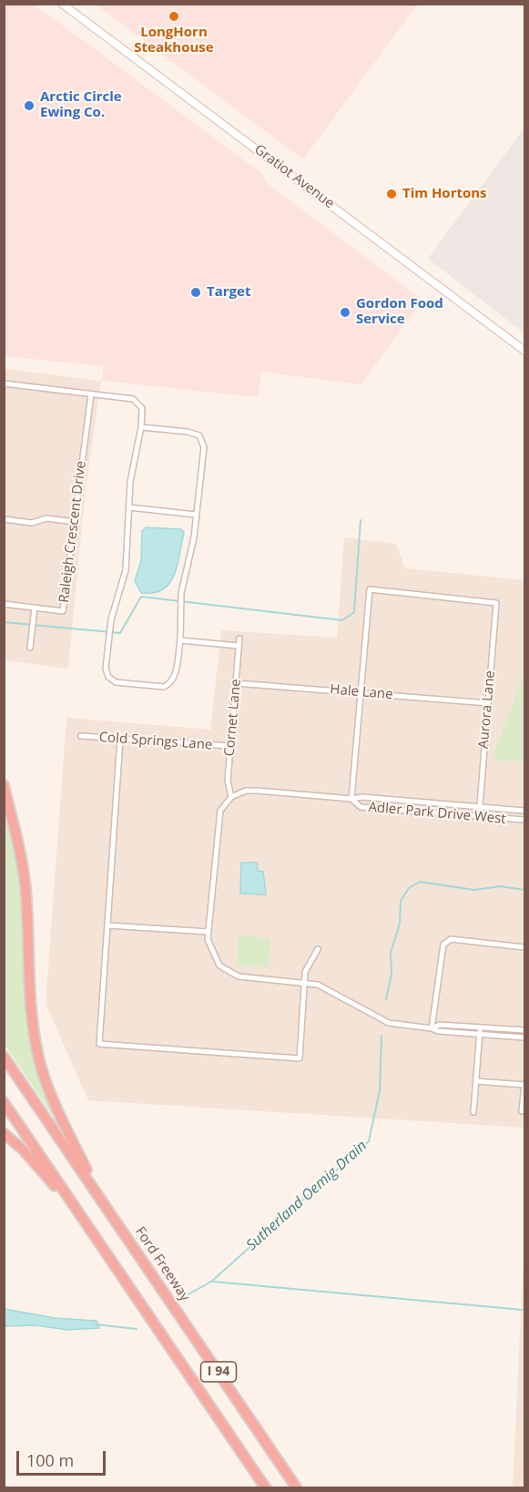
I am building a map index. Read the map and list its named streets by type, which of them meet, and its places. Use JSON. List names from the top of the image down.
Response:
{
  "streets": {
    "highway": ["Ford Freeway", "I 94"],
    "main road": ["Gratiot Avenue"],
    "street": [
      "Raleigh Crescent Drive",
      "Hale Lane",
      "Aurora Lane",
      "Cornet Lane",
      "Cold Springs Lane",
      "Adler Park Drive West"
    ]
  },
  "crossings": [
    ["Hale Lane", "Aurora Lane"],
    ["Hale Lane", "Cornet Lane"],
    ["Aurora Lane", "Adler Park Drive West"],
    ["Cornet Lane", "Cold Springs Lane"],
    ["Cornet Lane", "Adler Park Drive West"]
  ],
  "water": ["Sutherland Oemig Drain"],
  "places": [
    "LongHorn Steakhouse",
    "Arctic Circle Ewing Co.",
    "Tim Hortons",
    "Target",
    "Gordon Food Service"
  ],
  "scale_bar": "100 m"
}
